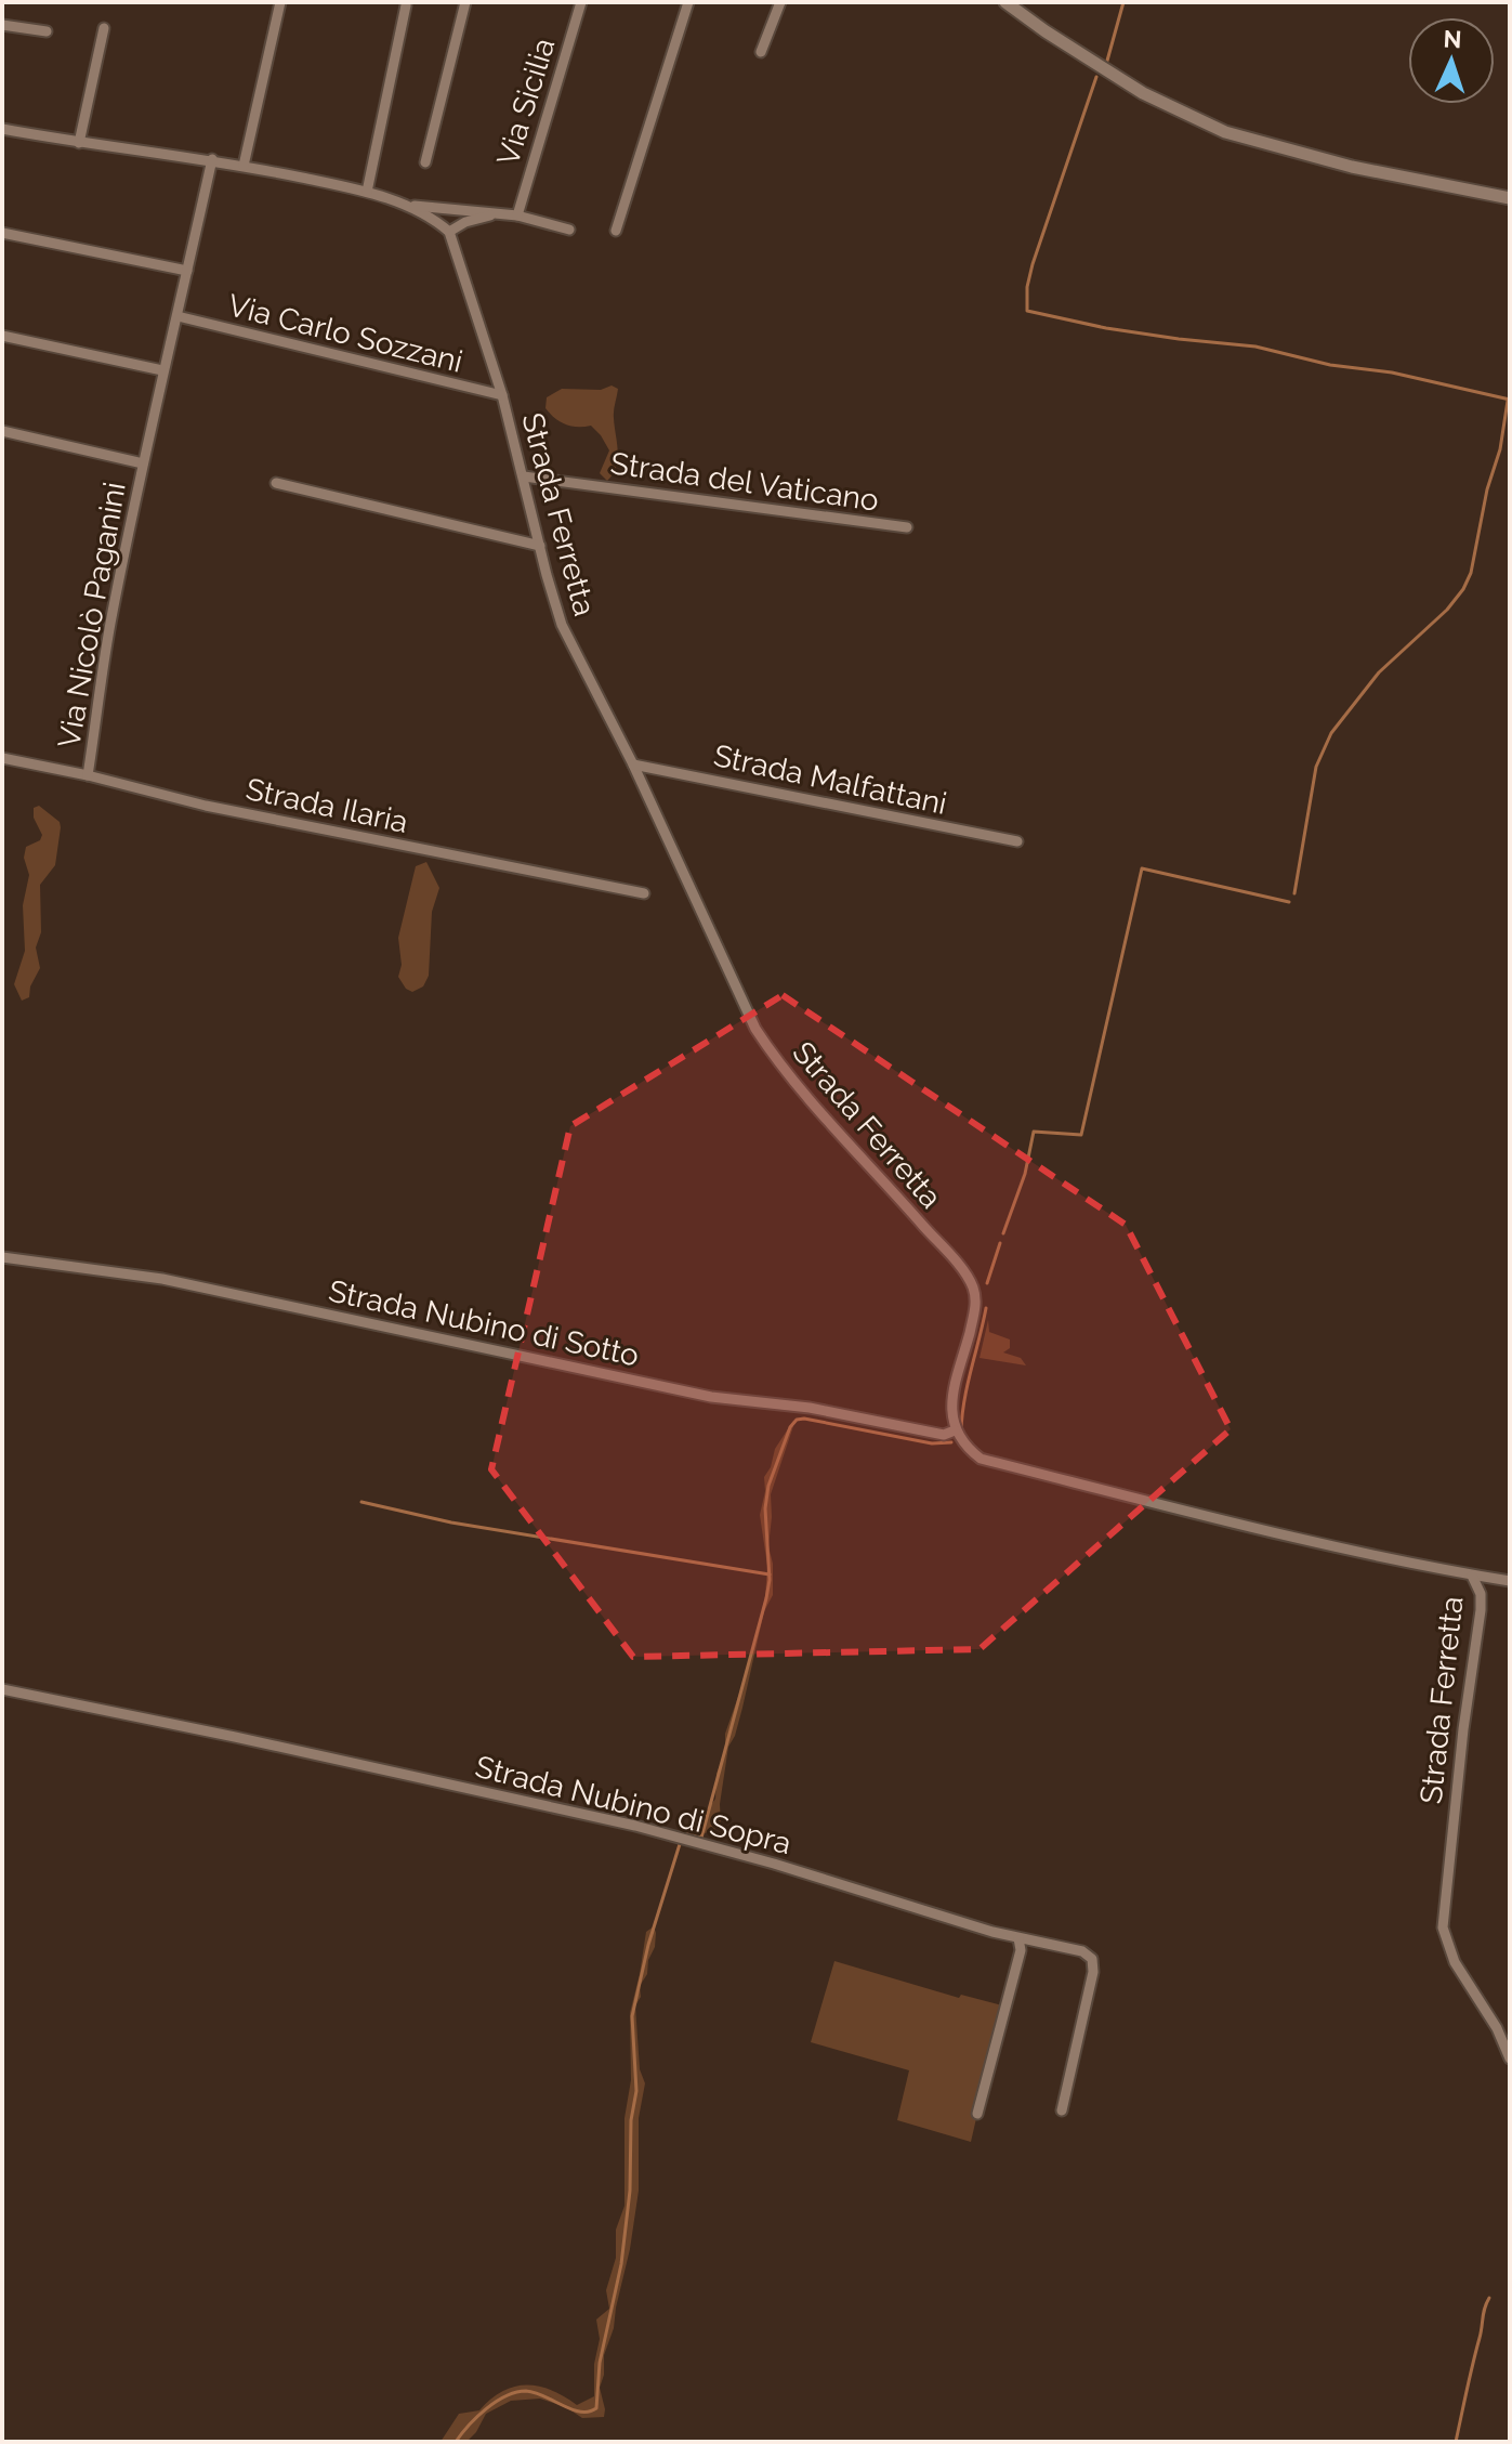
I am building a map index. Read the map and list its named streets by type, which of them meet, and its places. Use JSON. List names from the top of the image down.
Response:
{
  "streets": {
    "street": [
      "Via Sicilia",
      "Via Carlo Sozzani",
      "Strada del Vaticano",
      "Strada Ferretta",
      "Via Nicolò Paganini",
      "Strada Malfattani",
      "Strada Ilaria",
      "Strada Nubino di Sotto",
      "Strada Nubino di Sopra"
    ]
  },
  "crossings": [
    ["Via Carlo Sozzani", "Strada Ferretta"],
    ["Via Carlo Sozzani", "Via Nicolò Paganini"],
    ["Strada del Vaticano", "Strada Ferretta"],
    ["Strada Ferretta", "Strada Malfattani"],
    ["Strada Ferretta", "Strada Nubino di Sotto"],
    ["Via Nicolò Paganini", "Strada Ilaria"]
  ],
  "north": "top"
}
